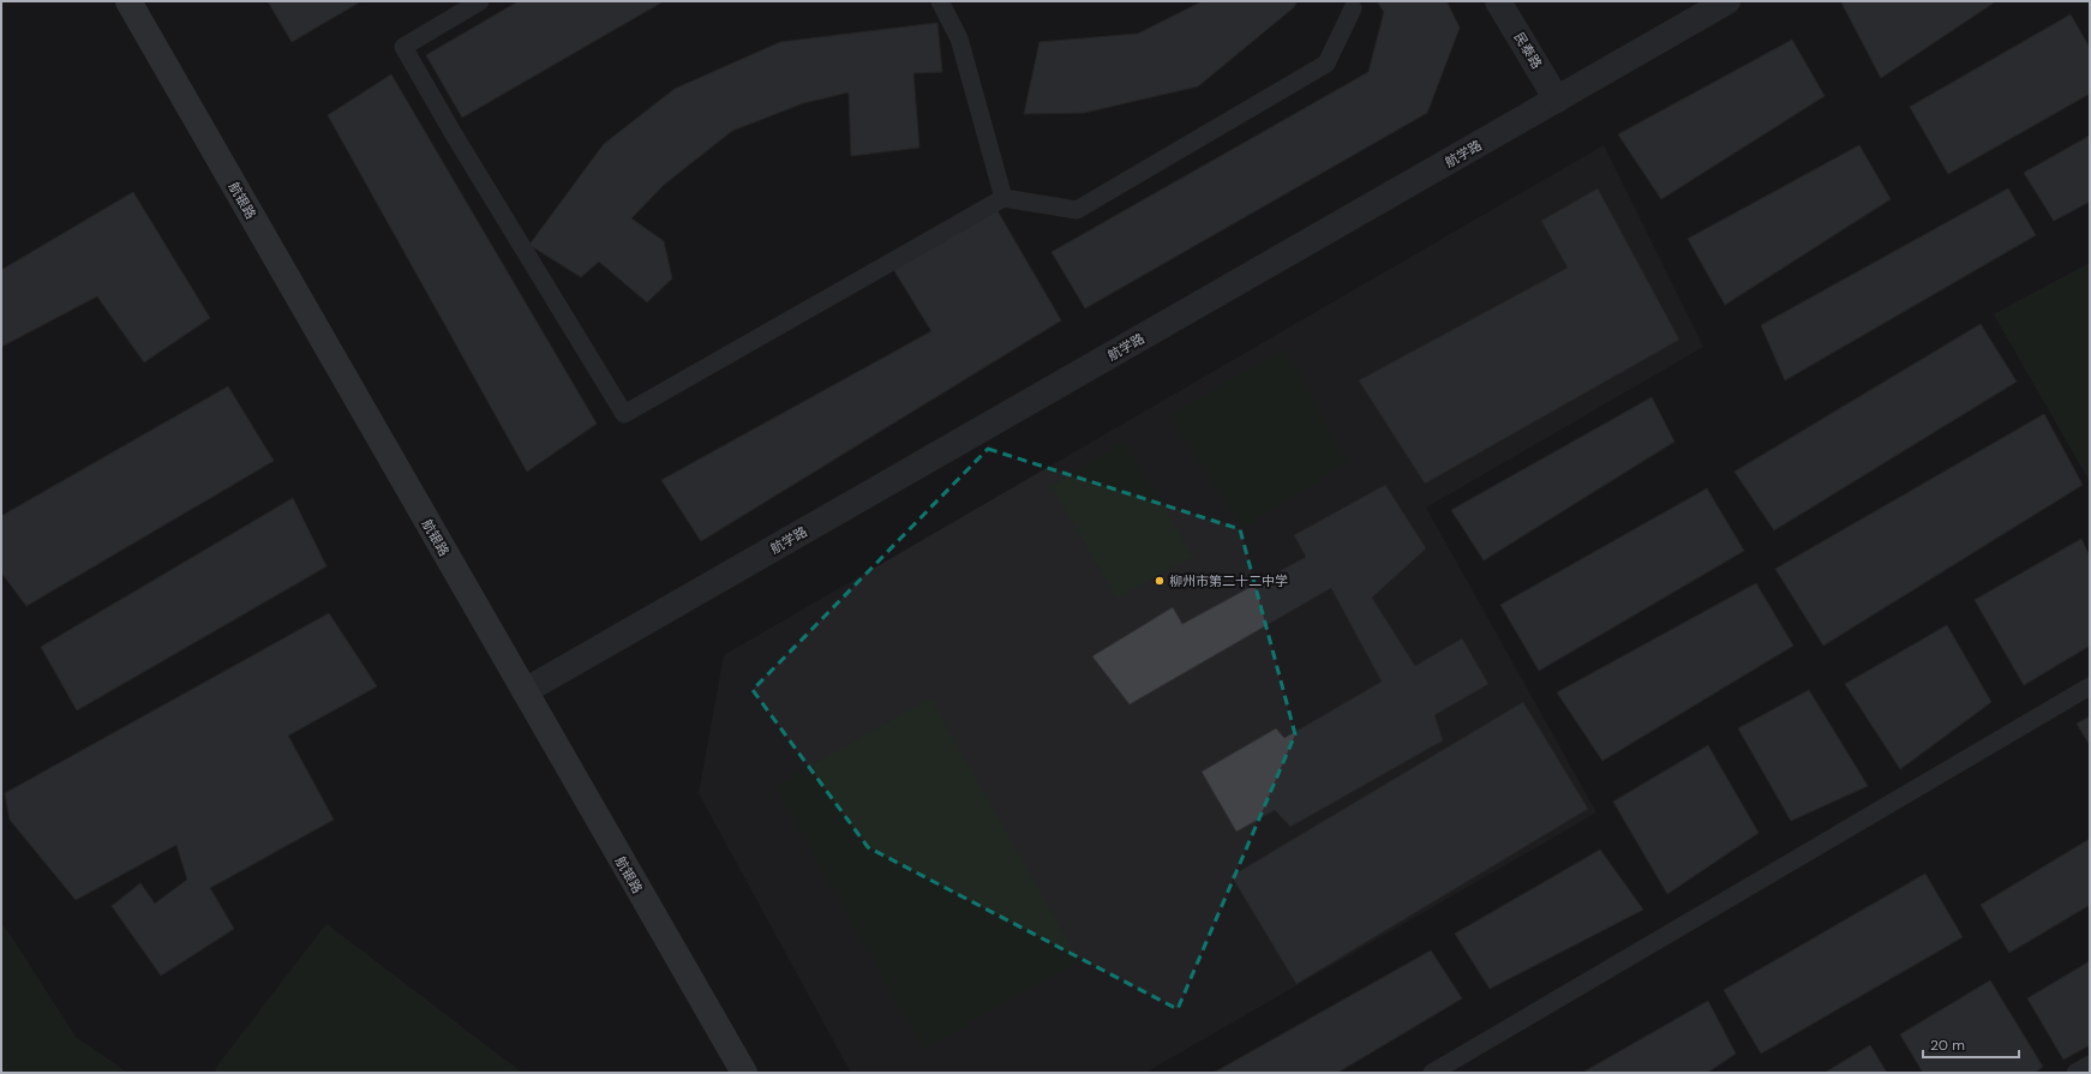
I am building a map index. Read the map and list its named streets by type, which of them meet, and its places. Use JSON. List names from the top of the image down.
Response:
{
  "streets": {
    "main road": ["航银路"],
    "street": ["民泰路", "航学路"]
  },
  "crossings": [
    ["民泰路", "航学路"],
    ["航学路", "航银路"]
  ],
  "places": ["柳州市第二十二中学"],
  "scale_bar": "20 m"
}
